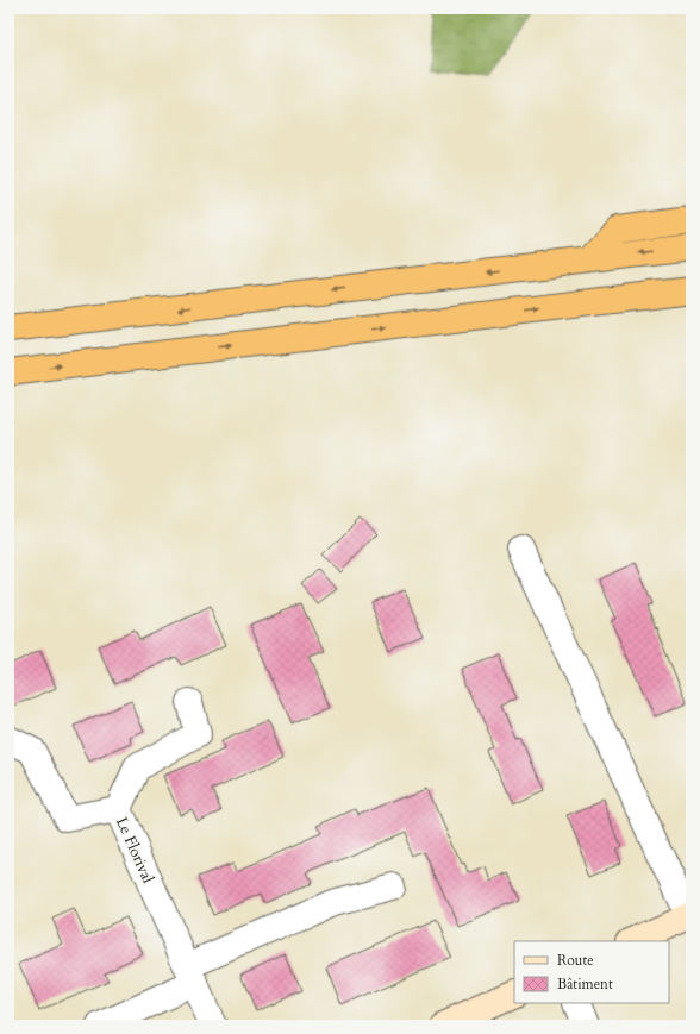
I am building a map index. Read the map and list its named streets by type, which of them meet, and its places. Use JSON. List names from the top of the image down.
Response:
{
  "streets": {
    "street": ["Le Florival"]
  },
  "legend": ["Route", "Bâtiment"]
}
